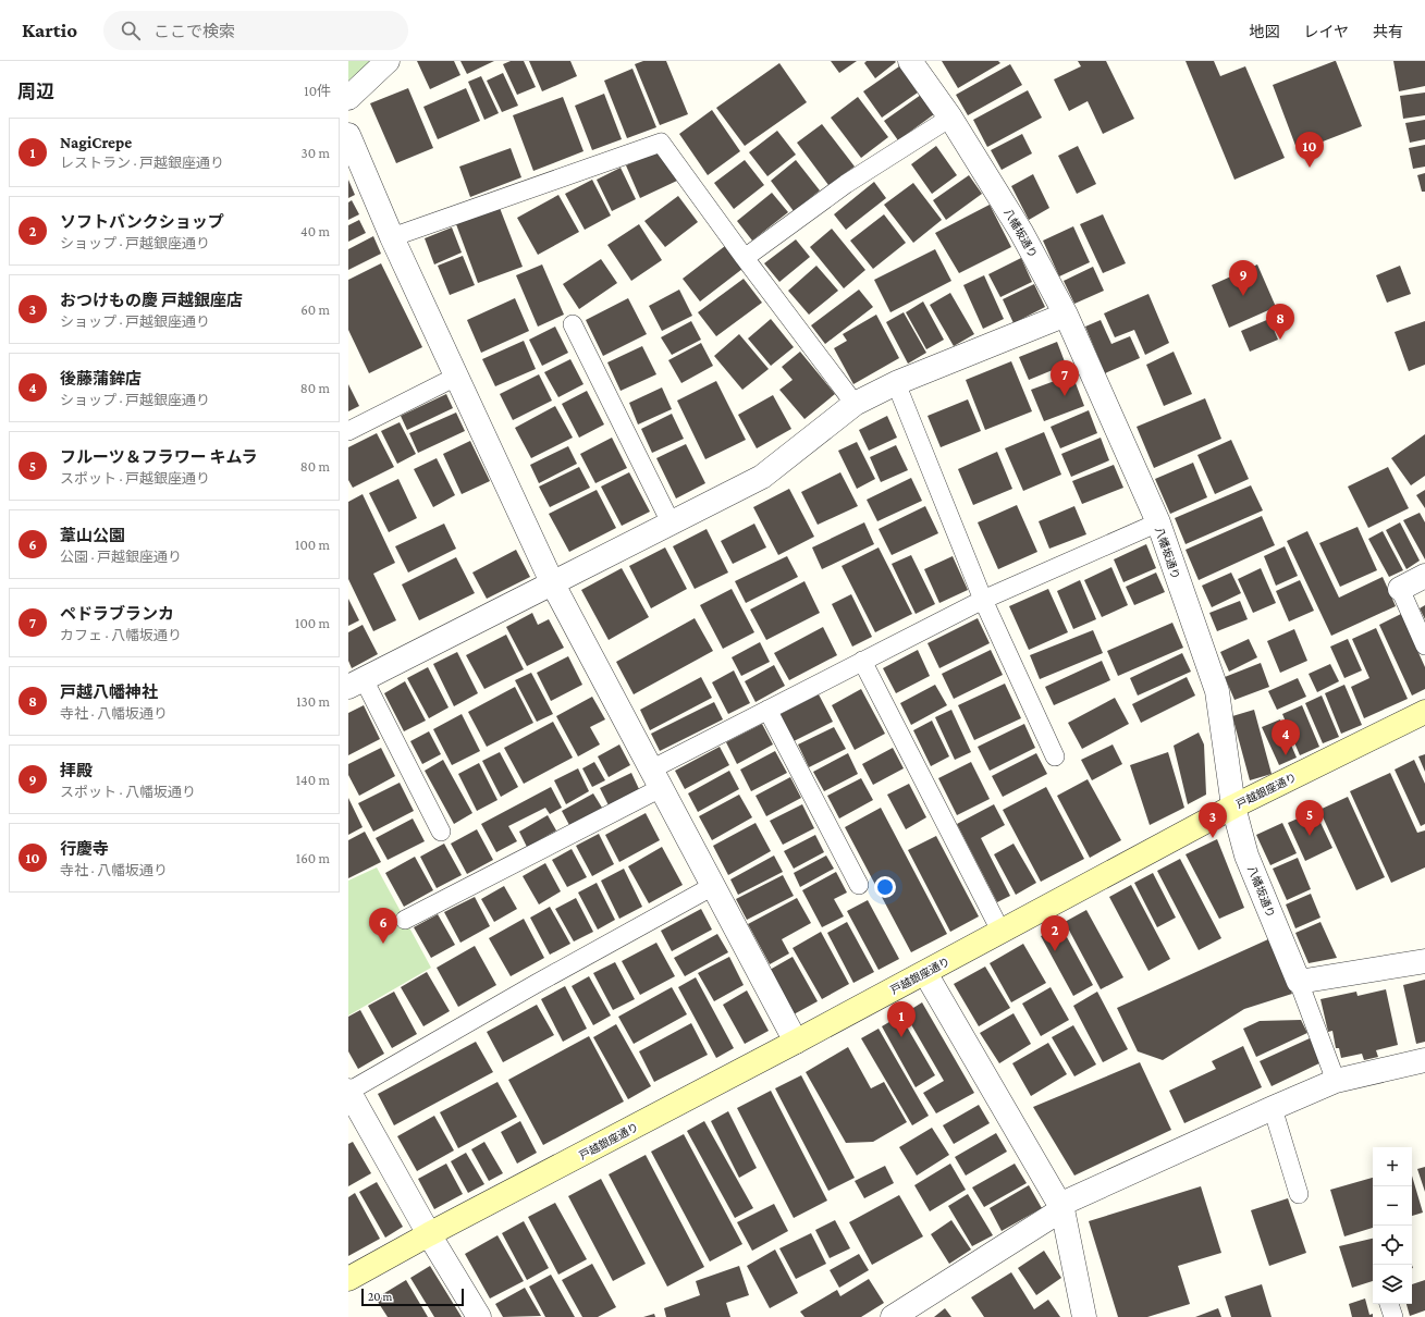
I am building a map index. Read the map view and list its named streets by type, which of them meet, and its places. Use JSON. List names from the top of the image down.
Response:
{
  "streets": {
    "street": ["八幡坂通り", "戸越銀座通り"]
  },
  "crossings": [
    ["八幡坂通り", "戸越銀座通り"]
  ],
  "scale_bar": "20 m",
  "page": {
    "header": "Kartio",
    "search": "ここで検索",
    "nav": ["地図", "レイヤ", "共有"],
    "heading": ["周辺", "10件"],
    "list": [
      {
        "mark": "1",
        "name": "NagiCrepe",
        "note": "レストラン · 戸越銀座通り",
        "value": "30 m"
      },
      {
        "mark": "2",
        "name": "ソフトバンクショップ",
        "note": "ショップ · 戸越銀座通り",
        "value": "40 m"
      },
      {
        "mark": "3",
        "name": "おつけもの慶 戸越銀座店",
        "note": "ショップ · 戸越銀座通り",
        "value": "60 m"
      },
      {
        "mark": "4",
        "name": "後藤蒲鉾店",
        "note": "ショップ · 戸越銀座通り",
        "value": "80 m"
      },
      {
        "mark": "5",
        "name": "フルーツ＆フラワー キムラ",
        "note": "スポット · 戸越銀座通り",
        "value": "80 m"
      },
      {
        "mark": "6",
        "name": "葦山公園",
        "note": "公園 · 戸越銀座通り",
        "value": "100 m"
      },
      {
        "mark": "7",
        "name": "ペドラブランカ",
        "note": "カフェ · 八幡坂通り",
        "value": "100 m"
      },
      {
        "mark": "8",
        "name": "戸越八幡神社",
        "note": "寺社 · 八幡坂通り",
        "value": "130 m"
      },
      {
        "mark": "9",
        "name": "拝殿",
        "note": "スポット · 八幡坂通り",
        "value": "140 m"
      },
      {
        "mark": "10",
        "name": "行慶寺",
        "note": "寺社 · 八幡坂通り",
        "value": "160 m"
      }
    ],
    "pins": [
      "10",
      "9",
      "8",
      "7",
      "4",
      "5",
      "3",
      "6",
      "2",
      "1"
    ],
    "map_buttons": ["+", "−"],
    "scale": "20 m"
  }
}
